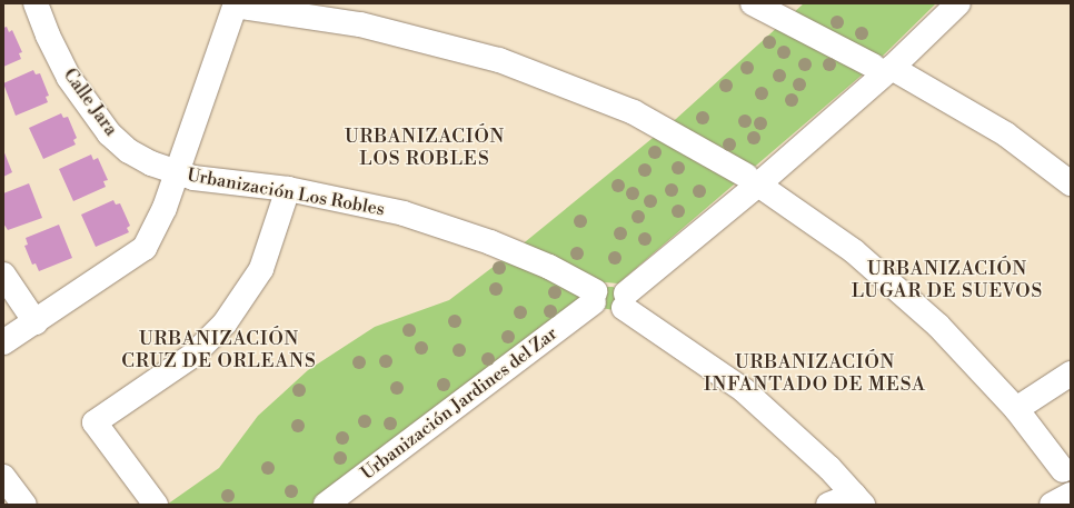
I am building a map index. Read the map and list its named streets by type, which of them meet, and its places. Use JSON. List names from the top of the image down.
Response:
{
  "streets": {
    "street": ["Calle Jara", "Urbanización Los Robles", "Urbanización Jardines del Zar"]
  },
  "crossings": [
    ["Calle Jara", "Urbanización Los Robles"],
    ["Urbanización Los Robles", "Urbanización Jardines del Zar"]
  ],
  "districts": [
    "URBANIZACIÓN LOS ROBLES",
    "URBANIZACIÓN LUGAR DE SUEVOS",
    "URBANIZACIÓN CRUZ DE ORLEANS",
    "URBANIZACIÓN INFANTADO DE MESA"
  ]
}
